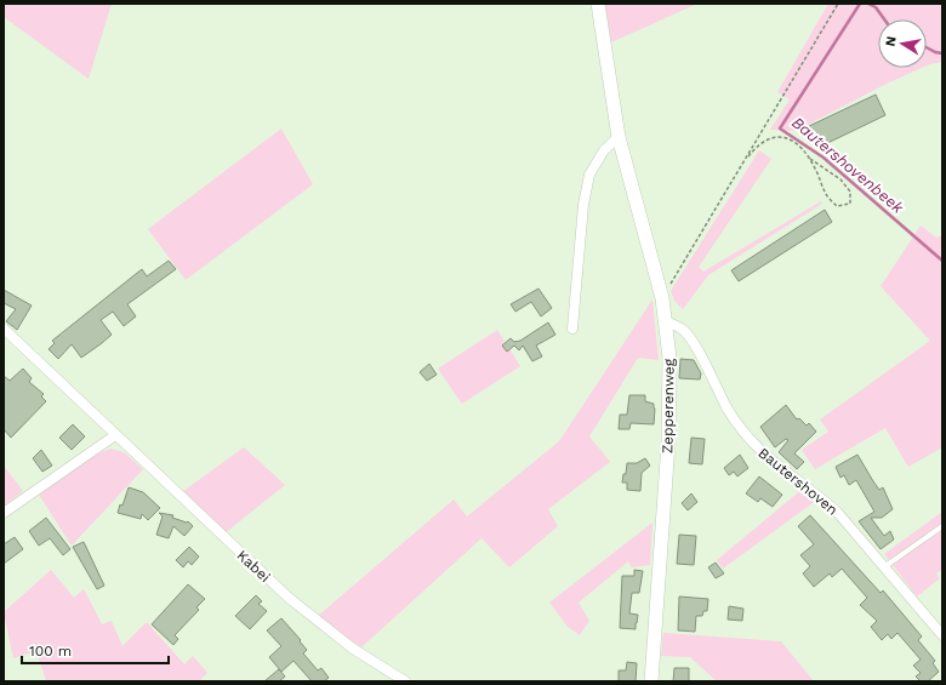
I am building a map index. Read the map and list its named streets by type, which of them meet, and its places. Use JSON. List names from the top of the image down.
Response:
{
  "streets": {
    "street": ["Zepperenweg", "Bautershoven", "Kabei"]
  },
  "crossings": [
    ["Zepperenweg", "Bautershoven"]
  ],
  "water": ["Bautershovenbeek"],
  "scale_bar": "100 m",
  "north": "left"
}
